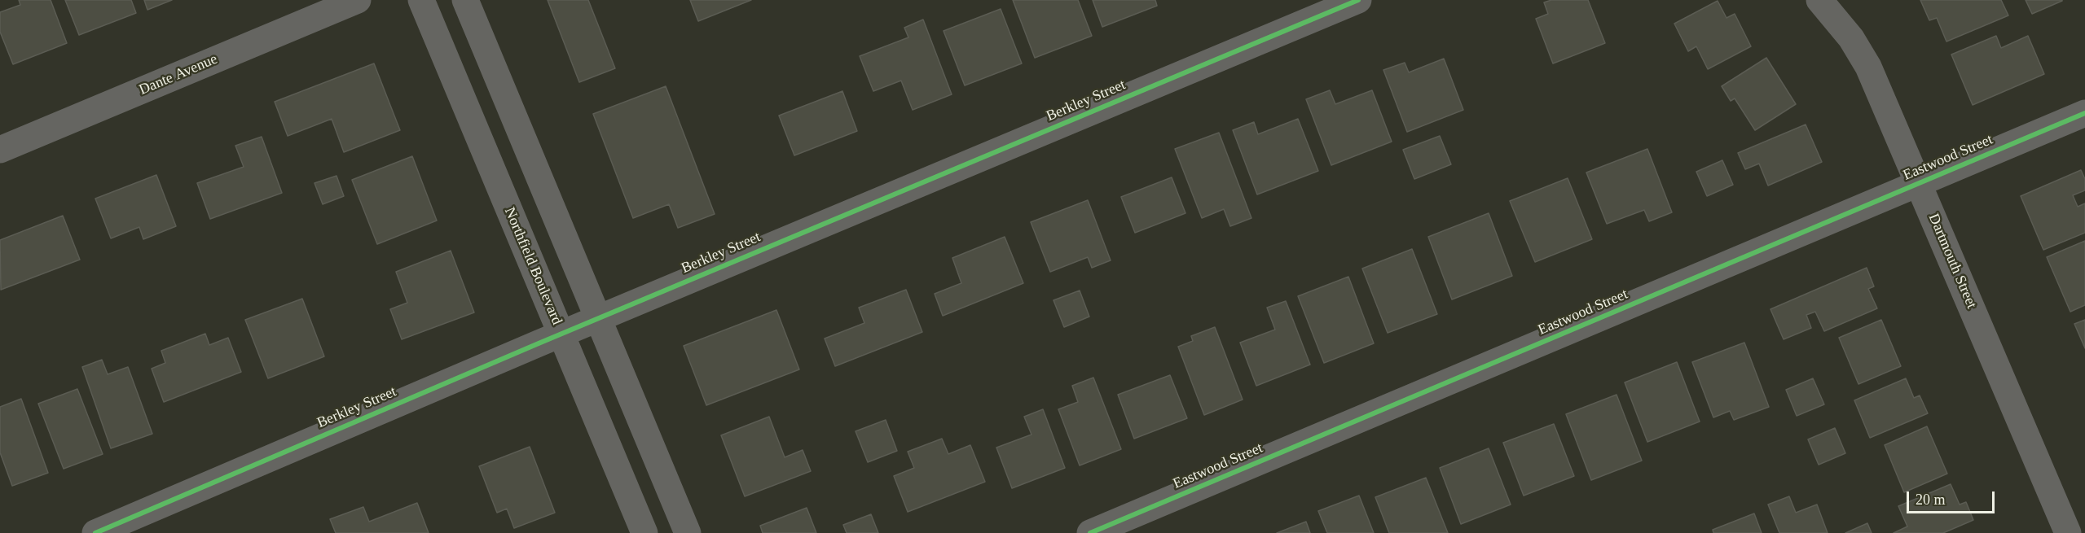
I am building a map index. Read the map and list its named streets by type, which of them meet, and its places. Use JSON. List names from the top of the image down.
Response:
{
  "streets": {
    "street": [
      "Dante Avenue",
      "Berkley Street",
      "Eastwood Street",
      "Dartmouth Street",
      "Northfield Boulevard"
    ]
  },
  "crossings": [
    ["Berkley Street", "Northfield Boulevard"],
    ["Eastwood Street", "Dartmouth Street"]
  ],
  "scale_bar": "20 m"
}
